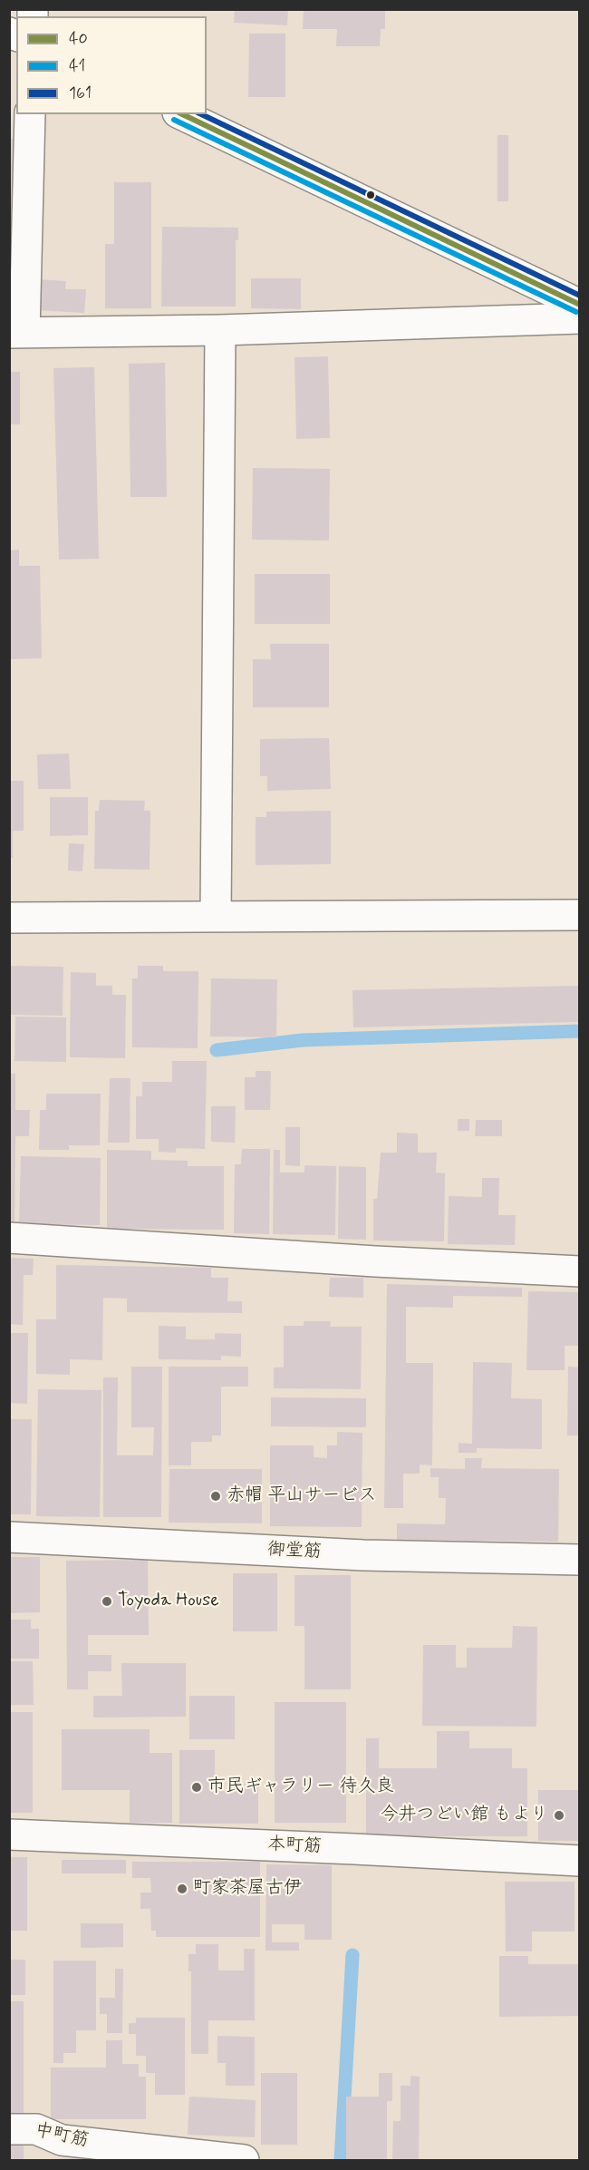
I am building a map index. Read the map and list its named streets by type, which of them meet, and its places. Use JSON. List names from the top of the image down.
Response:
{
  "streets": {
    "main road": ["御堂筋", "本町筋", "中町筋"]
  },
  "places": [
    "赤帽 平山サービス",
    "Toyoda House",
    "市民ギャラリー 待久良",
    "今井つどい館 もより",
    "町家茶屋古伊"
  ],
  "lines": ["transit line 40", "transit line 161", "transit line 41"],
  "legend": ["40", "41", "161"]
}
